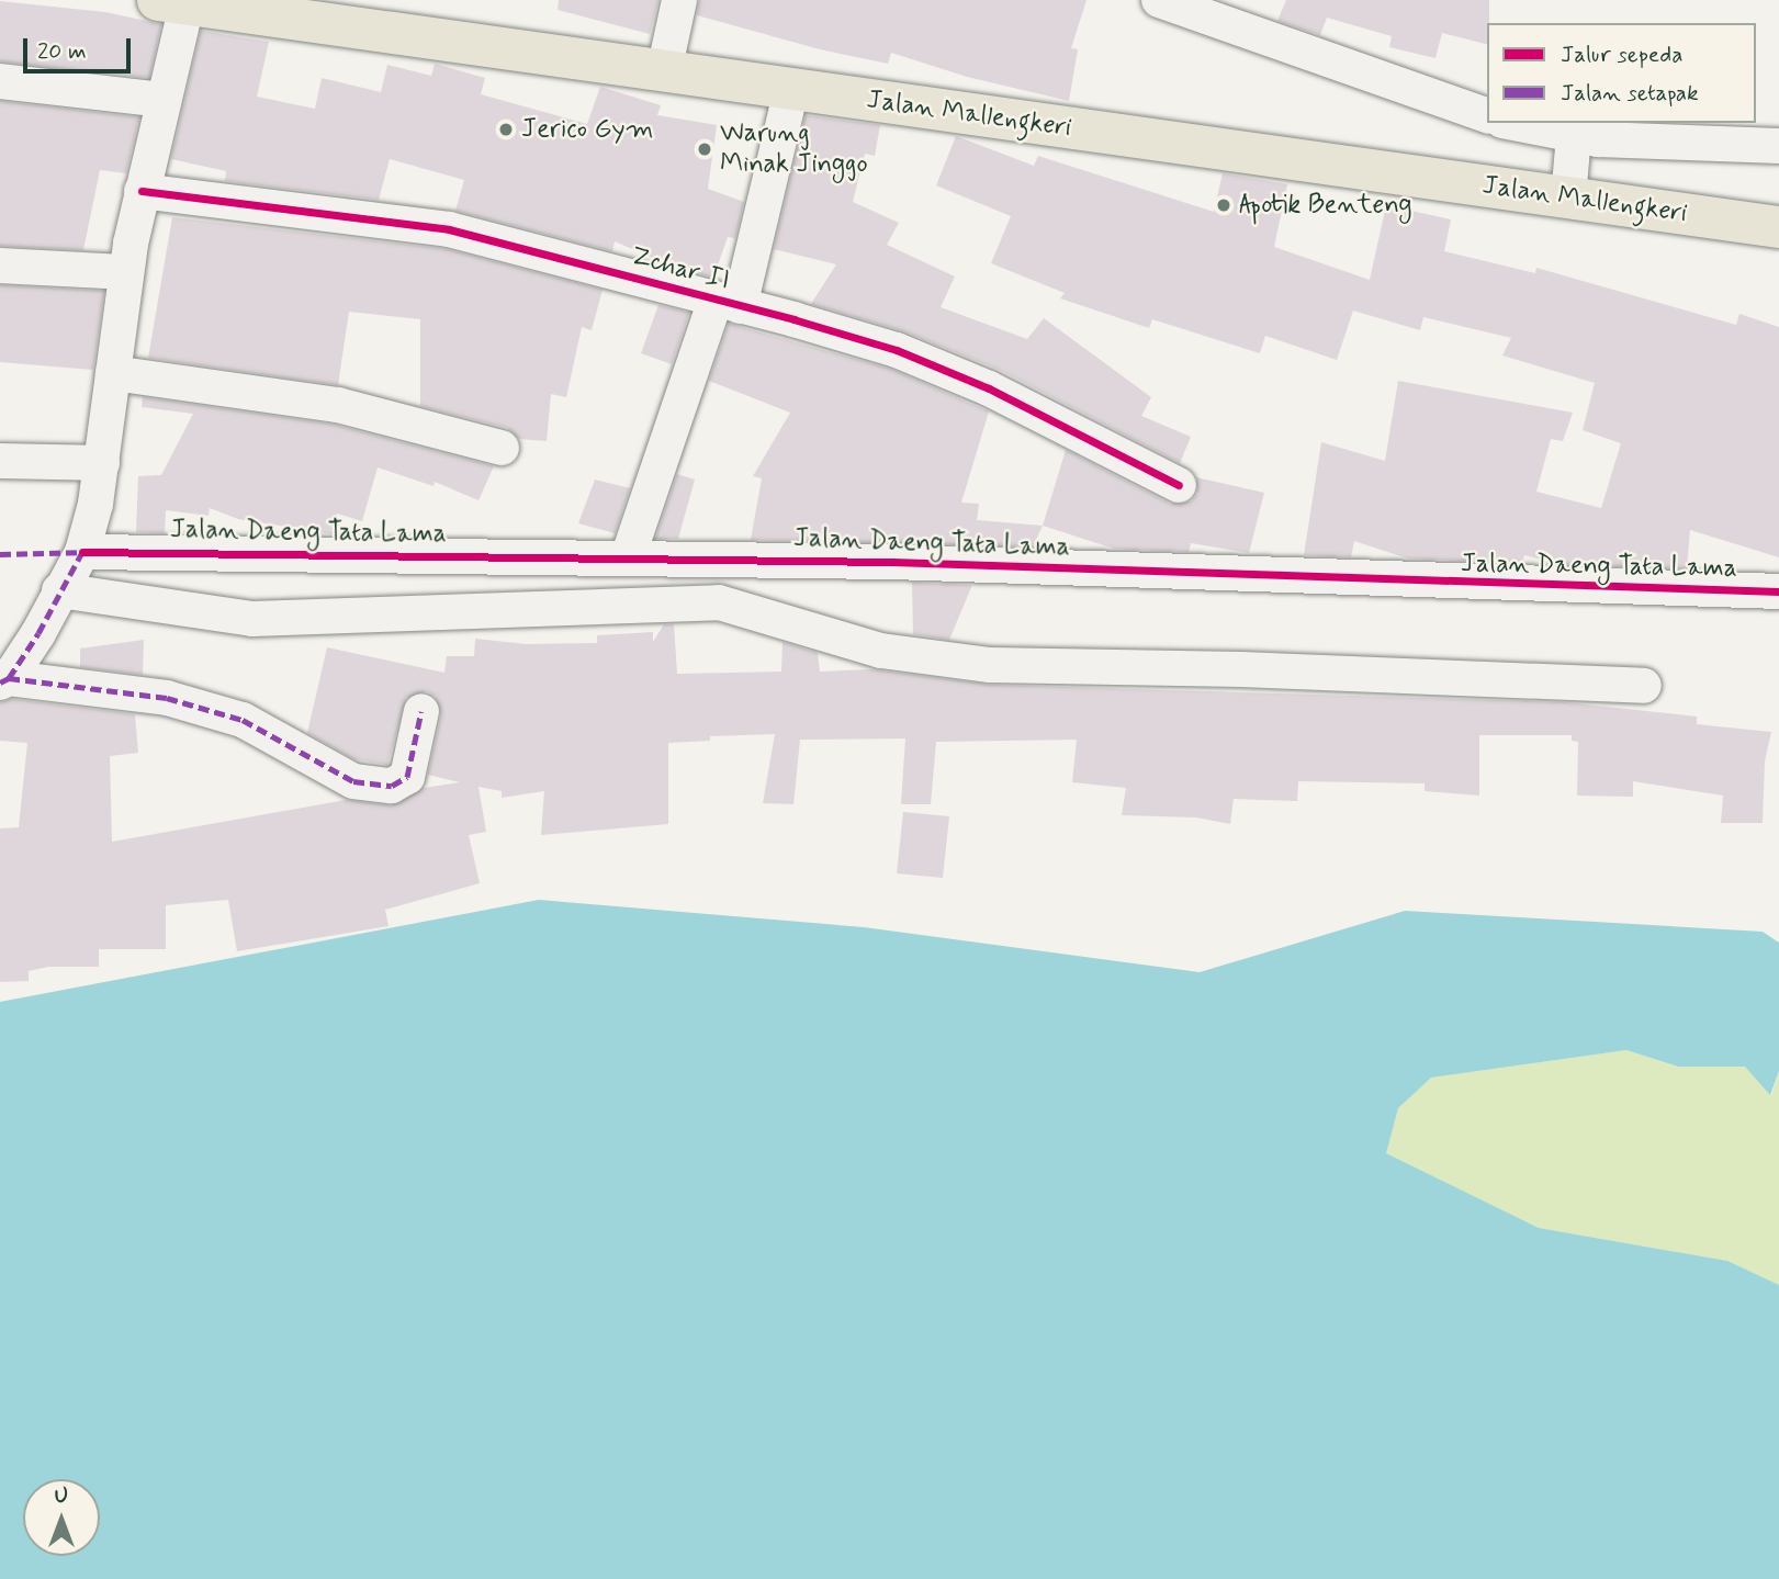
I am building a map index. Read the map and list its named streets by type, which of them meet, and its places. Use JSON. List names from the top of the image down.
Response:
{
  "streets": {
    "main road": ["Jalan Mallengkeri"],
    "street": ["Zchar II", "Jalan Daeng Tata Lama"]
  },
  "places": ["Jerico Gym", "Warung Minak Jinggo", "Apotik Benteng"],
  "legend": ["Jalur sepeda", "Jalan setapak"],
  "scale_bar": "20 m",
  "north": "top"
}
